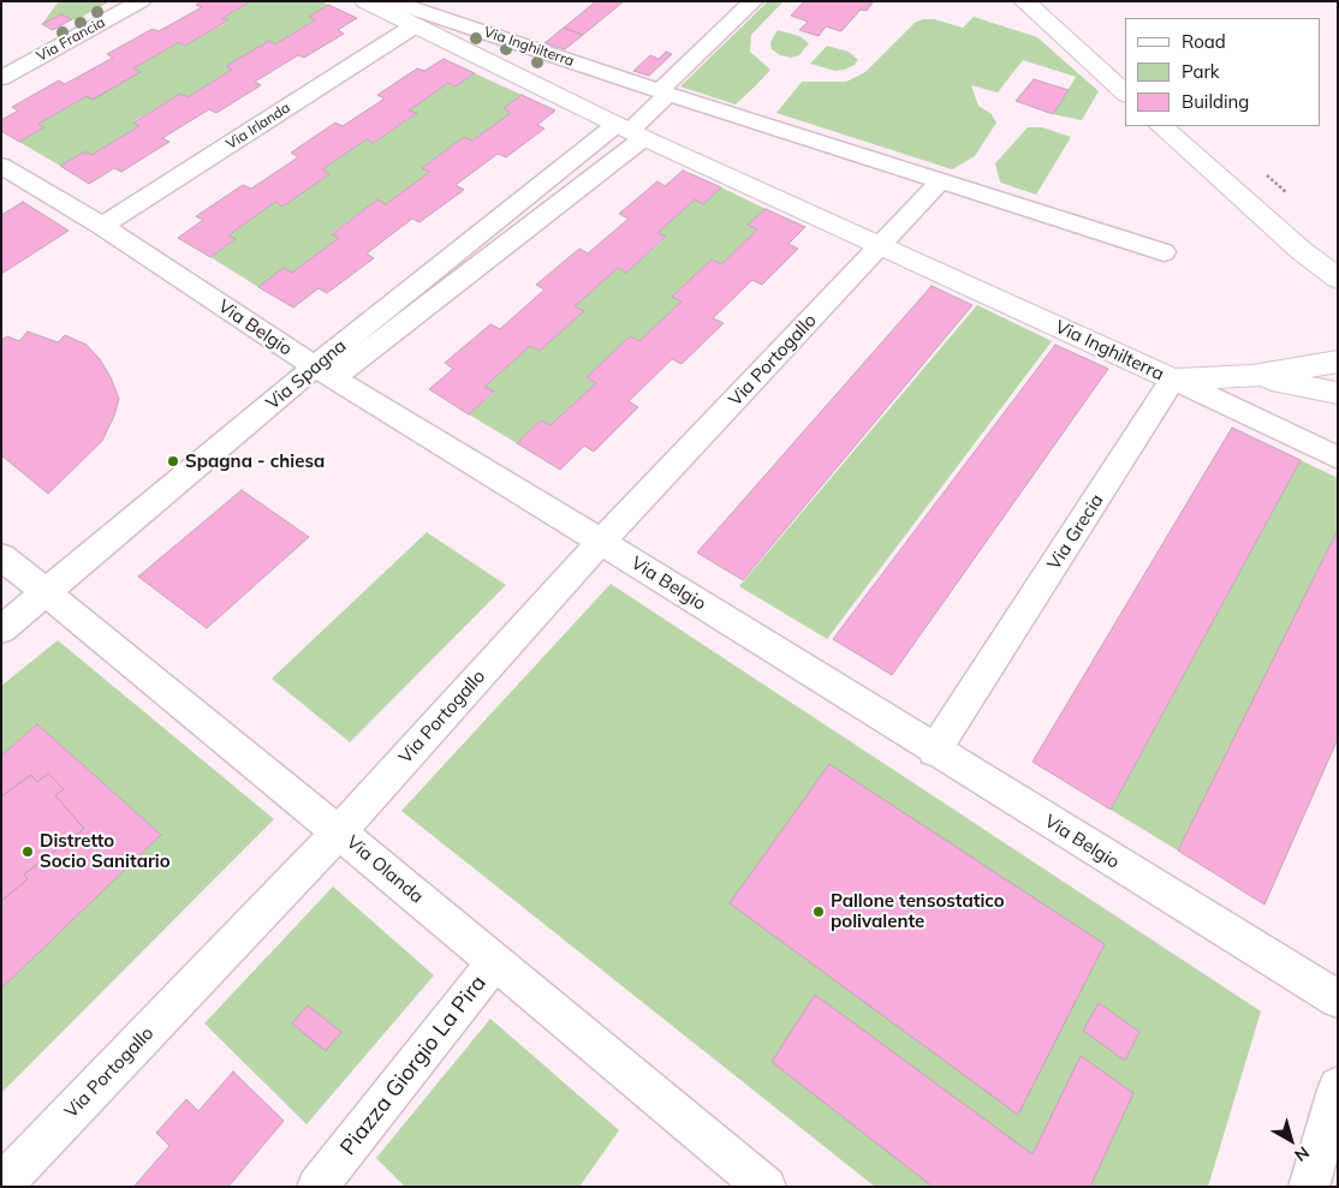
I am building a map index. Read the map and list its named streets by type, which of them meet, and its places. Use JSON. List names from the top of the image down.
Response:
{
  "streets": {
    "street": [
      "Via Francia",
      "Via Inghilterra",
      "Via Irlanda",
      "Via Belgio",
      "Via Portogallo",
      "Via Spagna",
      "Via Grecia",
      "Via Olanda",
      "Piazza Giorgio La Pira"
    ]
  },
  "crossings": [
    ["Via Inghilterra", "Via Irlanda"],
    ["Via Inghilterra", "Via Portogallo"],
    ["Via Inghilterra", "Via Spagna"],
    ["Via Inghilterra", "Via Grecia"],
    ["Via Irlanda", "Via Belgio"],
    ["Via Belgio", "Via Portogallo"],
    ["Via Belgio", "Via Spagna"],
    ["Via Belgio", "Via Grecia"],
    ["Via Portogallo", "Via Olanda"],
    ["Via Spagna", "Via Olanda"],
    ["Via Olanda", "Piazza Giorgio La Pira"]
  ],
  "places": ["Spagna - chiesa", "Distretto Socio Sanitario", "Pallone tensostatico polivalente"],
  "legend": ["Road", "Park", "Building"],
  "north": "bottom right"
}
